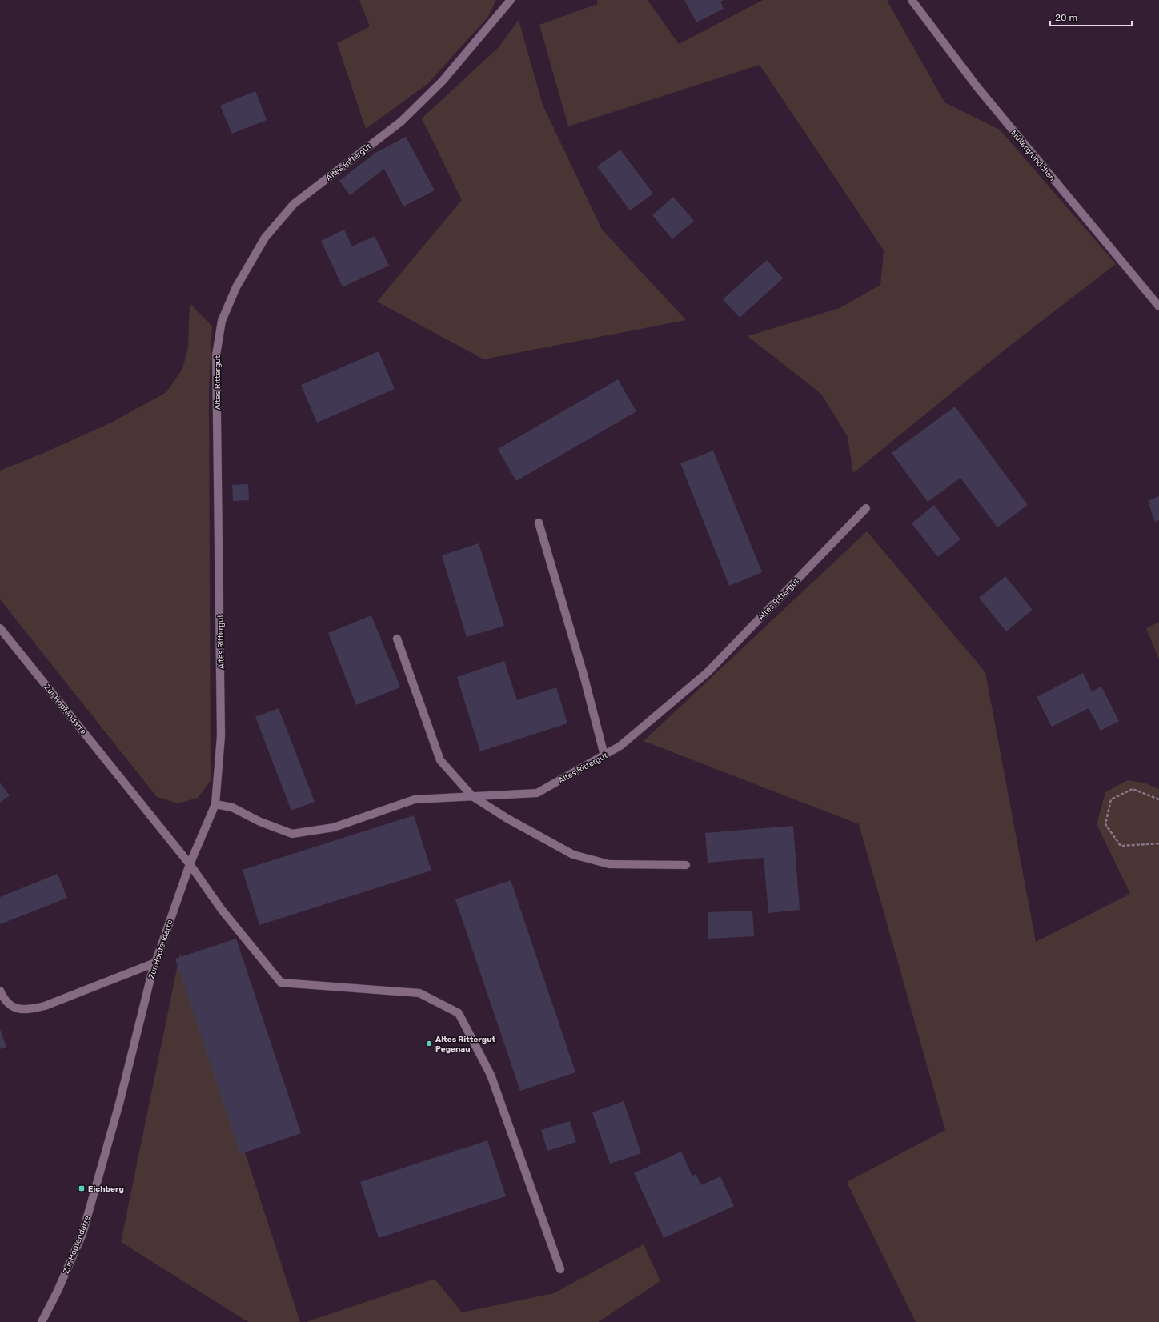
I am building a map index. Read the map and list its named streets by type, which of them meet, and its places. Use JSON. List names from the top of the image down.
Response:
{
  "streets": {
    "street": ["Müllergründchen", "Altes Rittergut", "Zur Hopfendarre"]
  },
  "crossings": [
    ["Altes Rittergut", "Zur Hopfendarre"]
  ],
  "places": {
    "other": ["Altes Rittergut Pegenau"],
    "transit": ["Eichberg"]
  },
  "scale_bar": "20 m"
}
